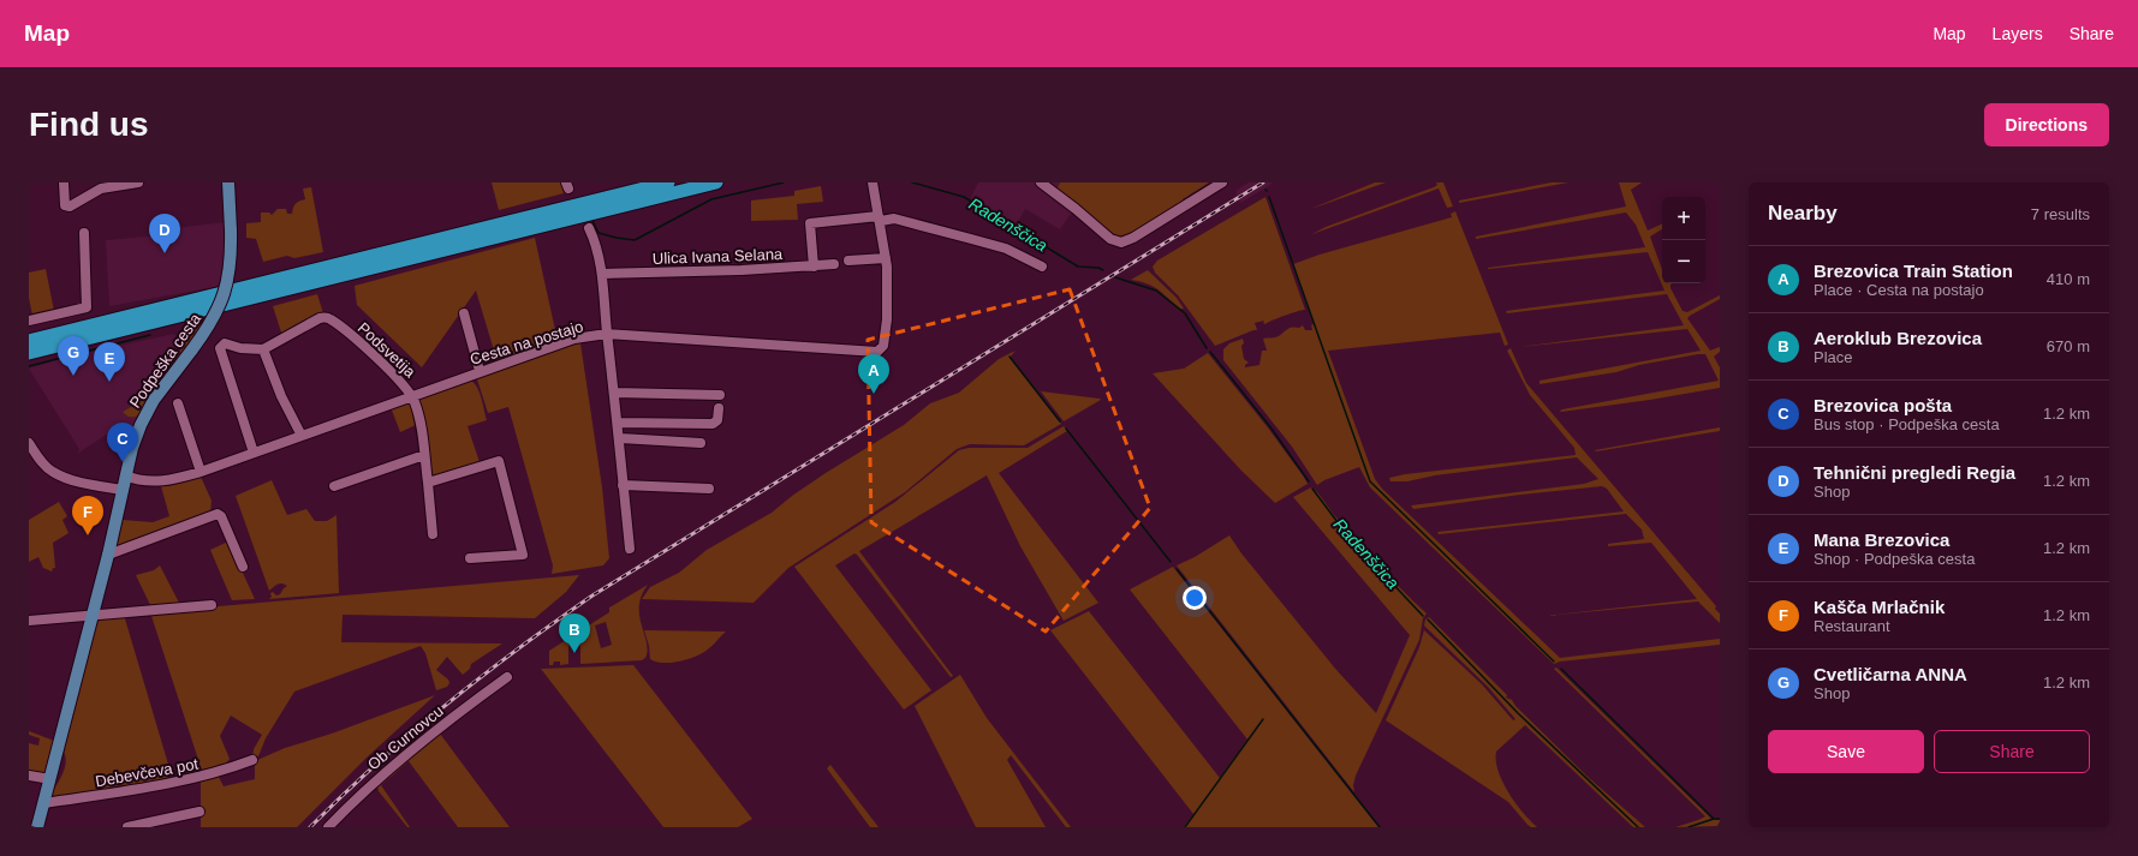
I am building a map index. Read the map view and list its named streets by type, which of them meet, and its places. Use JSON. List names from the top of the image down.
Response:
{
  "streets": {
    "main road": ["Podpeška cesta"],
    "street": [
      "Ulica Ivana Selana",
      "Cesta na postajo",
      "Podsvetija",
      "Ob Curnovcu",
      "Debevčeva pot"
    ]
  },
  "crossings": [
    ["Cesta na postajo", "Podsvetija"],
    ["Cesta na postajo", "Podpeška cesta"],
    ["Podpeška cesta", "Debevčeva pot"]
  ],
  "water": ["Radenščica"],
  "page": {
    "header": "Map",
    "nav": ["Map", "Layers", "Share"],
    "buttons": [
      "Directions",
      ["Save", "Share"]
    ],
    "title": "Find us",
    "heading": ["Nearby", "7 results"],
    "map_buttons": ["+", "−"],
    "pins": [
      "D",
      "G",
      "E",
      "A",
      "C",
      "F",
      "B"
    ],
    "list": [
      {
        "mark": "A",
        "name": "Brezovica Train Station",
        "note": "Place · Cesta na postajo",
        "value": "410 m"
      },
      {
        "mark": "B",
        "name": "Aeroklub Brezovica",
        "note": "Place",
        "value": "670 m"
      },
      {
        "mark": "C",
        "name": "Brezovica pošta",
        "note": "Bus stop · Podpeška cesta",
        "value": "1.2 km"
      },
      {
        "mark": "D",
        "name": "Tehnični pregledi Regia",
        "note": "Shop",
        "value": "1.2 km"
      },
      {
        "mark": "E",
        "name": "Mana Brezovica",
        "note": "Shop · Podpeška cesta",
        "value": "1.2 km"
      },
      {
        "mark": "F",
        "name": "Kašča Mrlačnik",
        "note": "Restaurant",
        "value": "1.2 km"
      },
      {
        "mark": "G",
        "name": "Cvetličarna ANNA",
        "note": "Shop",
        "value": "1.2 km"
      }
    ]
  }
}
